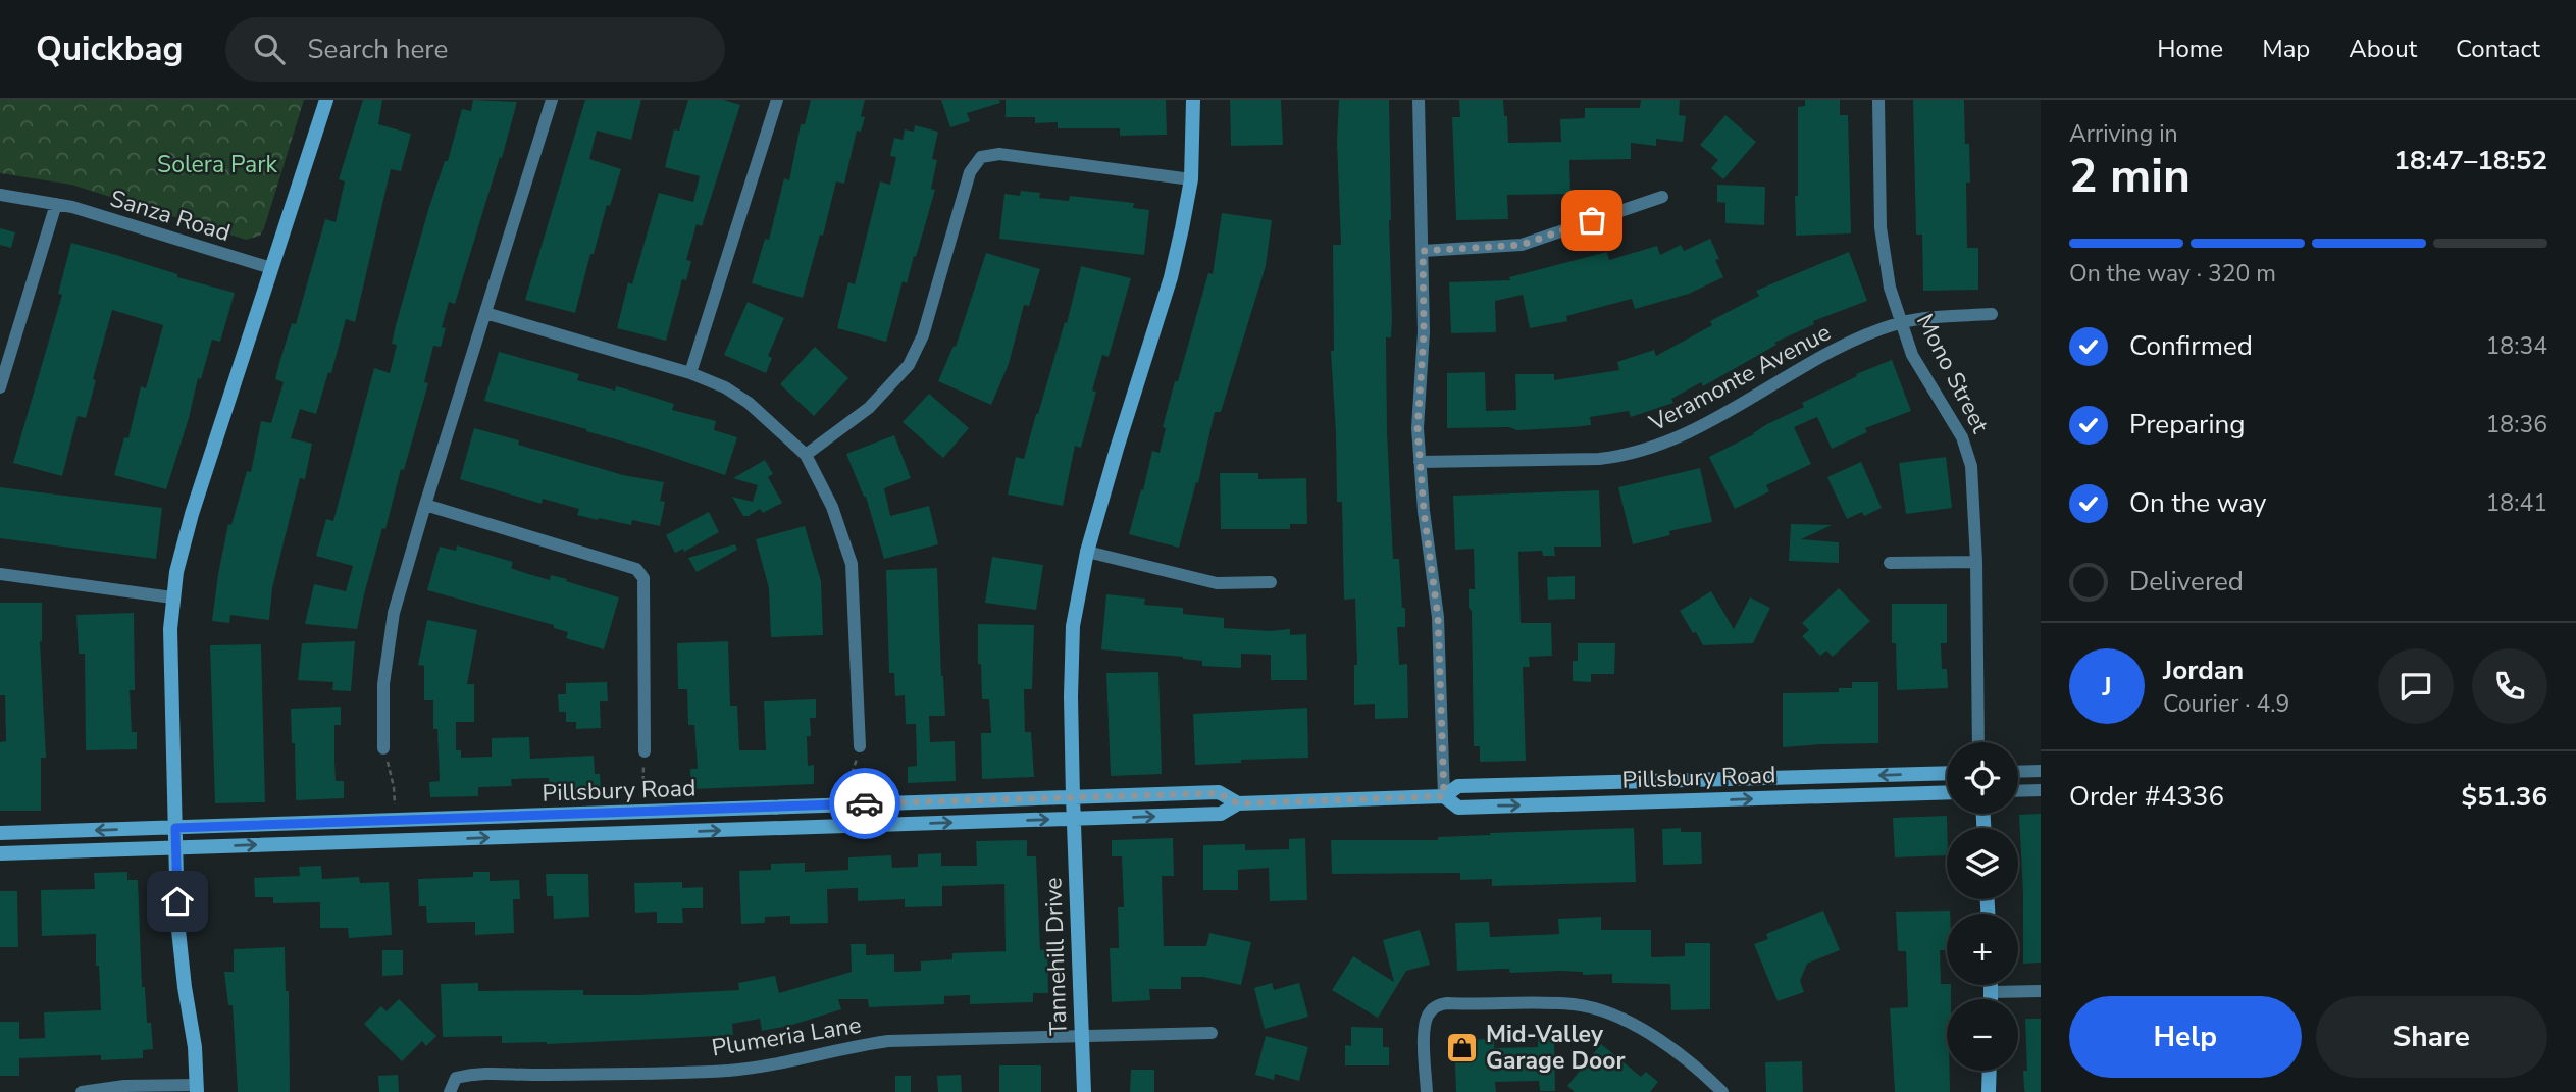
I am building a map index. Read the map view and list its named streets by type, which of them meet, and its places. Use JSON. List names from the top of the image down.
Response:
{
  "streets": {
    "street": [
      "Sanza Road",
      "Mono Street",
      "Veramonte Avenue",
      "Pillsbury Road",
      "Tannehill Drive",
      "Plumeria Lane"
    ]
  },
  "crossings": [
    ["Mono Street", "Veramonte Avenue"],
    ["Pillsbury Road", "Tannehill Drive"],
    ["Tannehill Drive", "Plumeria Lane"]
  ],
  "parks": ["Solera Park"],
  "places": {
    "shop": ["Mid-Valley Garage Door"]
  },
  "page": {
    "header": "Quickbag",
    "search": "Search here",
    "nav": [
      "Home",
      "Map",
      "About",
      "Contact"
    ],
    "heading": ["2 min", "Arriving in", "18:47–18:52"],
    "panel": [
      "Jordan",
      "Courier · 4.9",
      "Order #4336",
      "$51.36"
    ],
    "bar": "On the way · 320 m",
    "list": [
      ["Confirmed", "18:34"],
      ["Preparing", "18:36"],
      ["On the way", "18:41"],
      "Delivered"
    ],
    "round": "J",
    "map_buttons": ["+", "−"],
    "buttons": ["Help", "Share"]
  }
}
